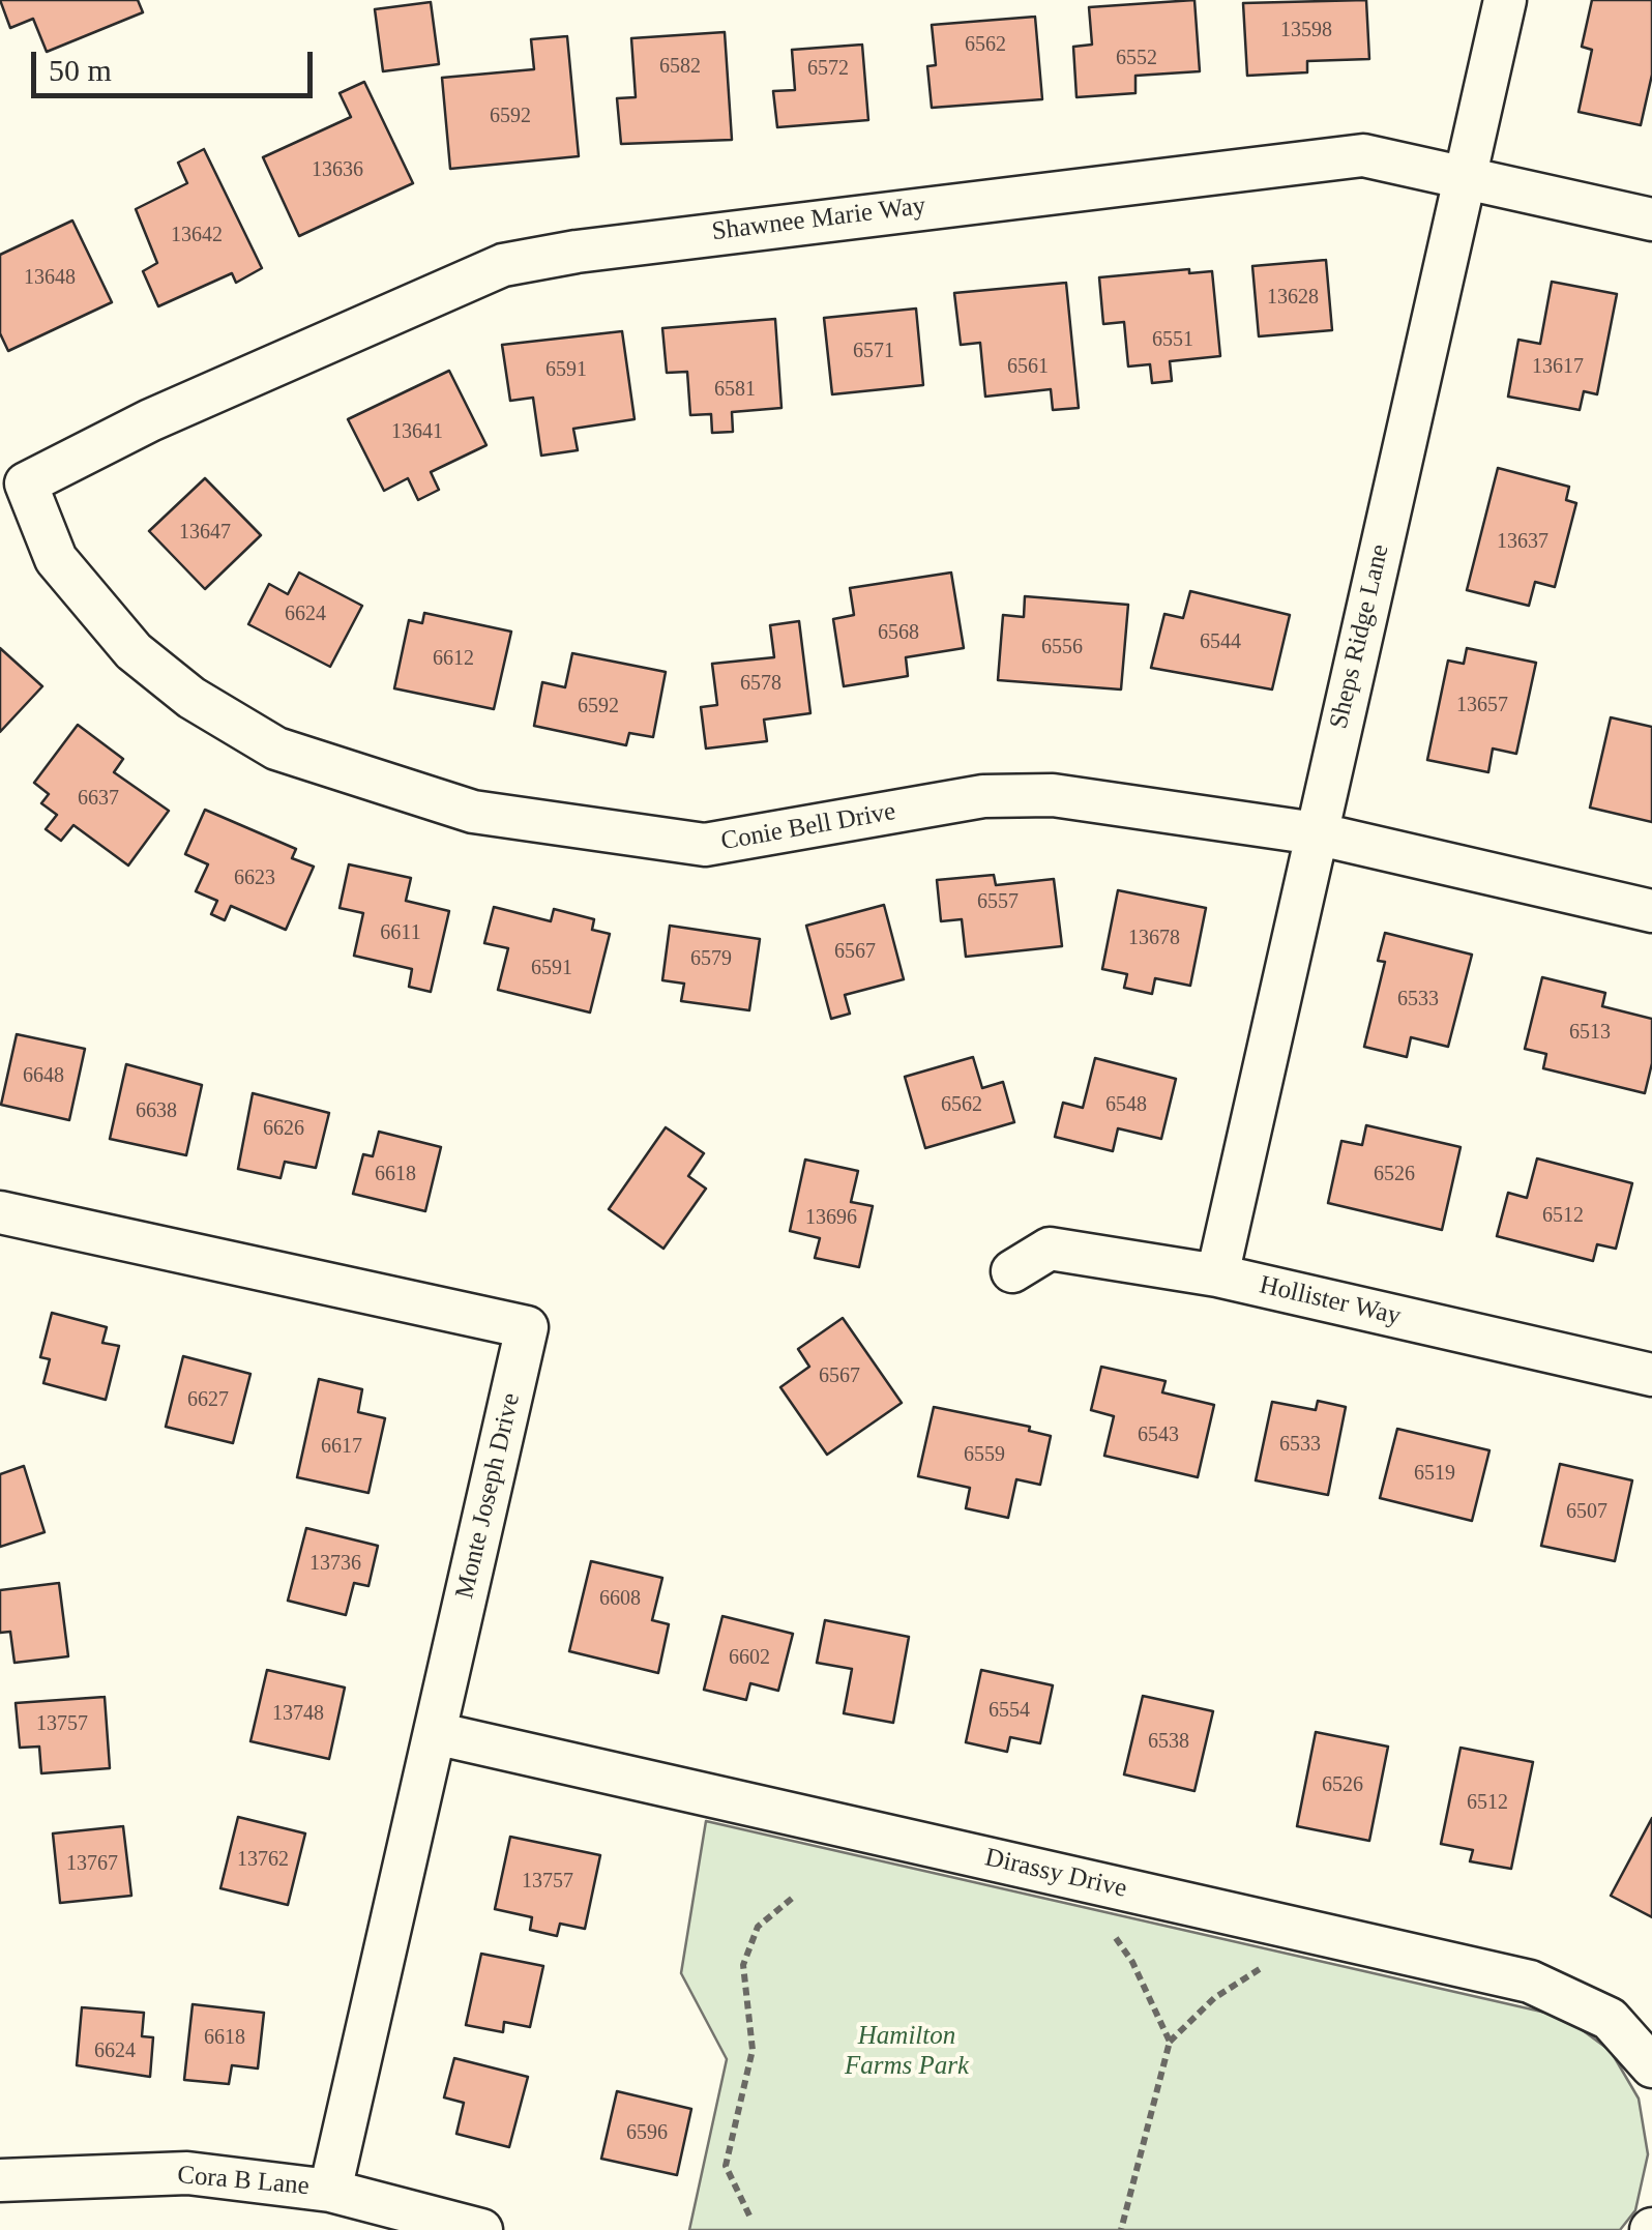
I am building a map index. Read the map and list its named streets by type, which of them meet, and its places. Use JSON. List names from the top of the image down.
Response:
{
  "streets": {
    "street": [
      "Shawnee Marie Way",
      "Sheps Ridge Lane",
      "Conie Bell Drive",
      "Hollister Way",
      "Monte Joseph Drive",
      "Dirassy Drive",
      "Cora B Lane"
    ]
  },
  "crossings": [
    ["Shawnee Marie Way", "Sheps Ridge Lane"],
    ["Shawnee Marie Way", "Conie Bell Drive"],
    ["Sheps Ridge Lane", "Conie Bell Drive"],
    ["Sheps Ridge Lane", "Hollister Way"],
    ["Monte Joseph Drive", "Dirassy Drive"],
    ["Monte Joseph Drive", "Cora B Lane"]
  ],
  "parks": ["Hamilton Farms Park"],
  "house_numbers": [
    "13598",
    "6562",
    "6552",
    "6582",
    "6572",
    "6592",
    "13636",
    "13642",
    "13648",
    "13628",
    "6551",
    "6571",
    "6561",
    "13617",
    "6591",
    "6581",
    "13641",
    "13647",
    "13637",
    "6624",
    "6568",
    "6544",
    "6556",
    "6612",
    "6578",
    "13657",
    "6592",
    "6637",
    "6623",
    "6557",
    "6611",
    "13678",
    "6567",
    "6579",
    "6591",
    "6533",
    "6513",
    "6648",
    "6562",
    "6548",
    "6638",
    "6626",
    "6618",
    "6526",
    "6512",
    "13696",
    "6567",
    "6627",
    "6543",
    "6533",
    "6617",
    "6559",
    "6519",
    "6507",
    "13736",
    "6608",
    "6602",
    "6554",
    "13748",
    "13757",
    "6538",
    "6526",
    "6512",
    "13762",
    "13767",
    "13757",
    "6618",
    "6624",
    "6596"
  ],
  "scale_bar": "50 m"
}
